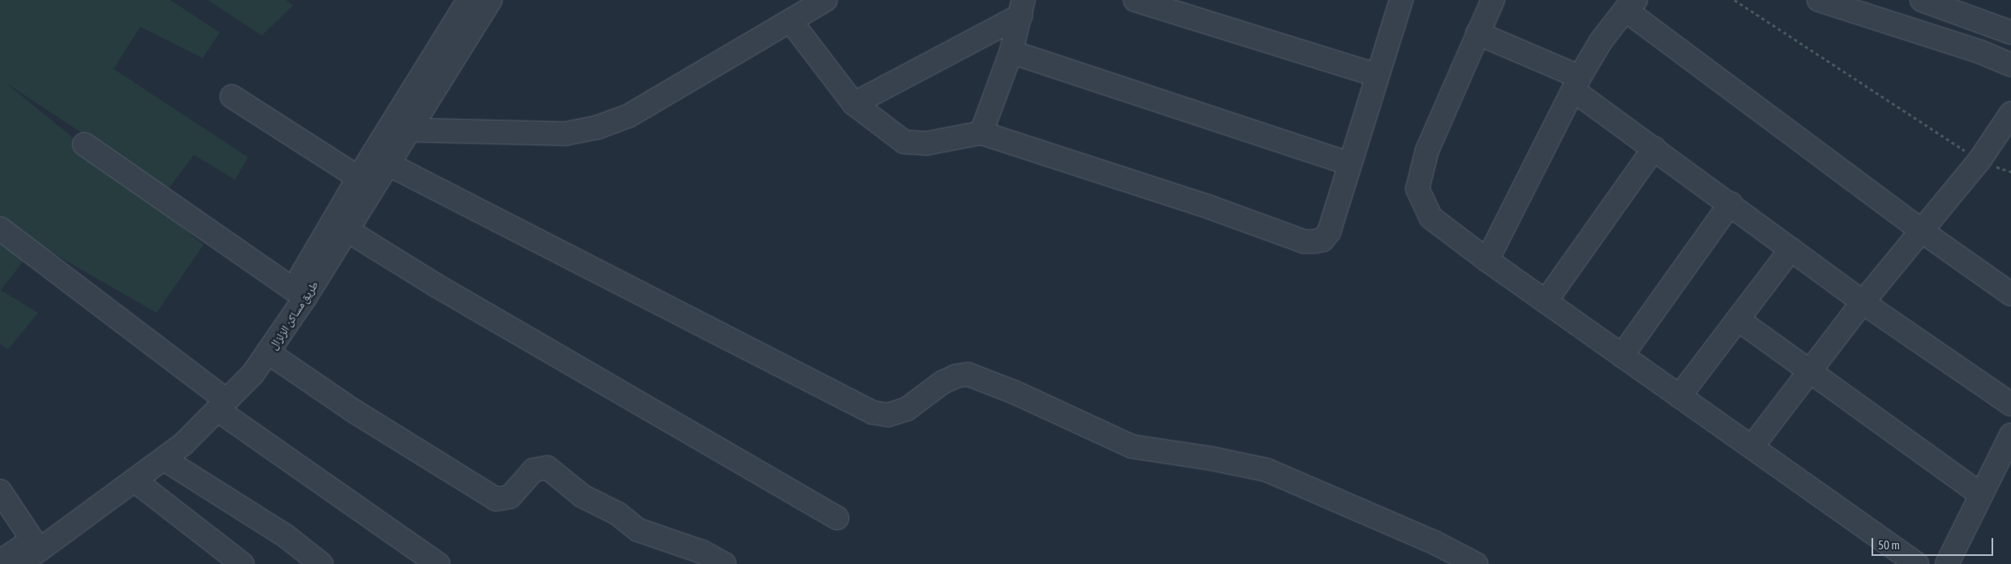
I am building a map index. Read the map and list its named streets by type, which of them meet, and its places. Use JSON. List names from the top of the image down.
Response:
{
  "streets": {
    "street": ["طريق مساكن الزلزال"]
  },
  "scale_bar": "50 m"
}
